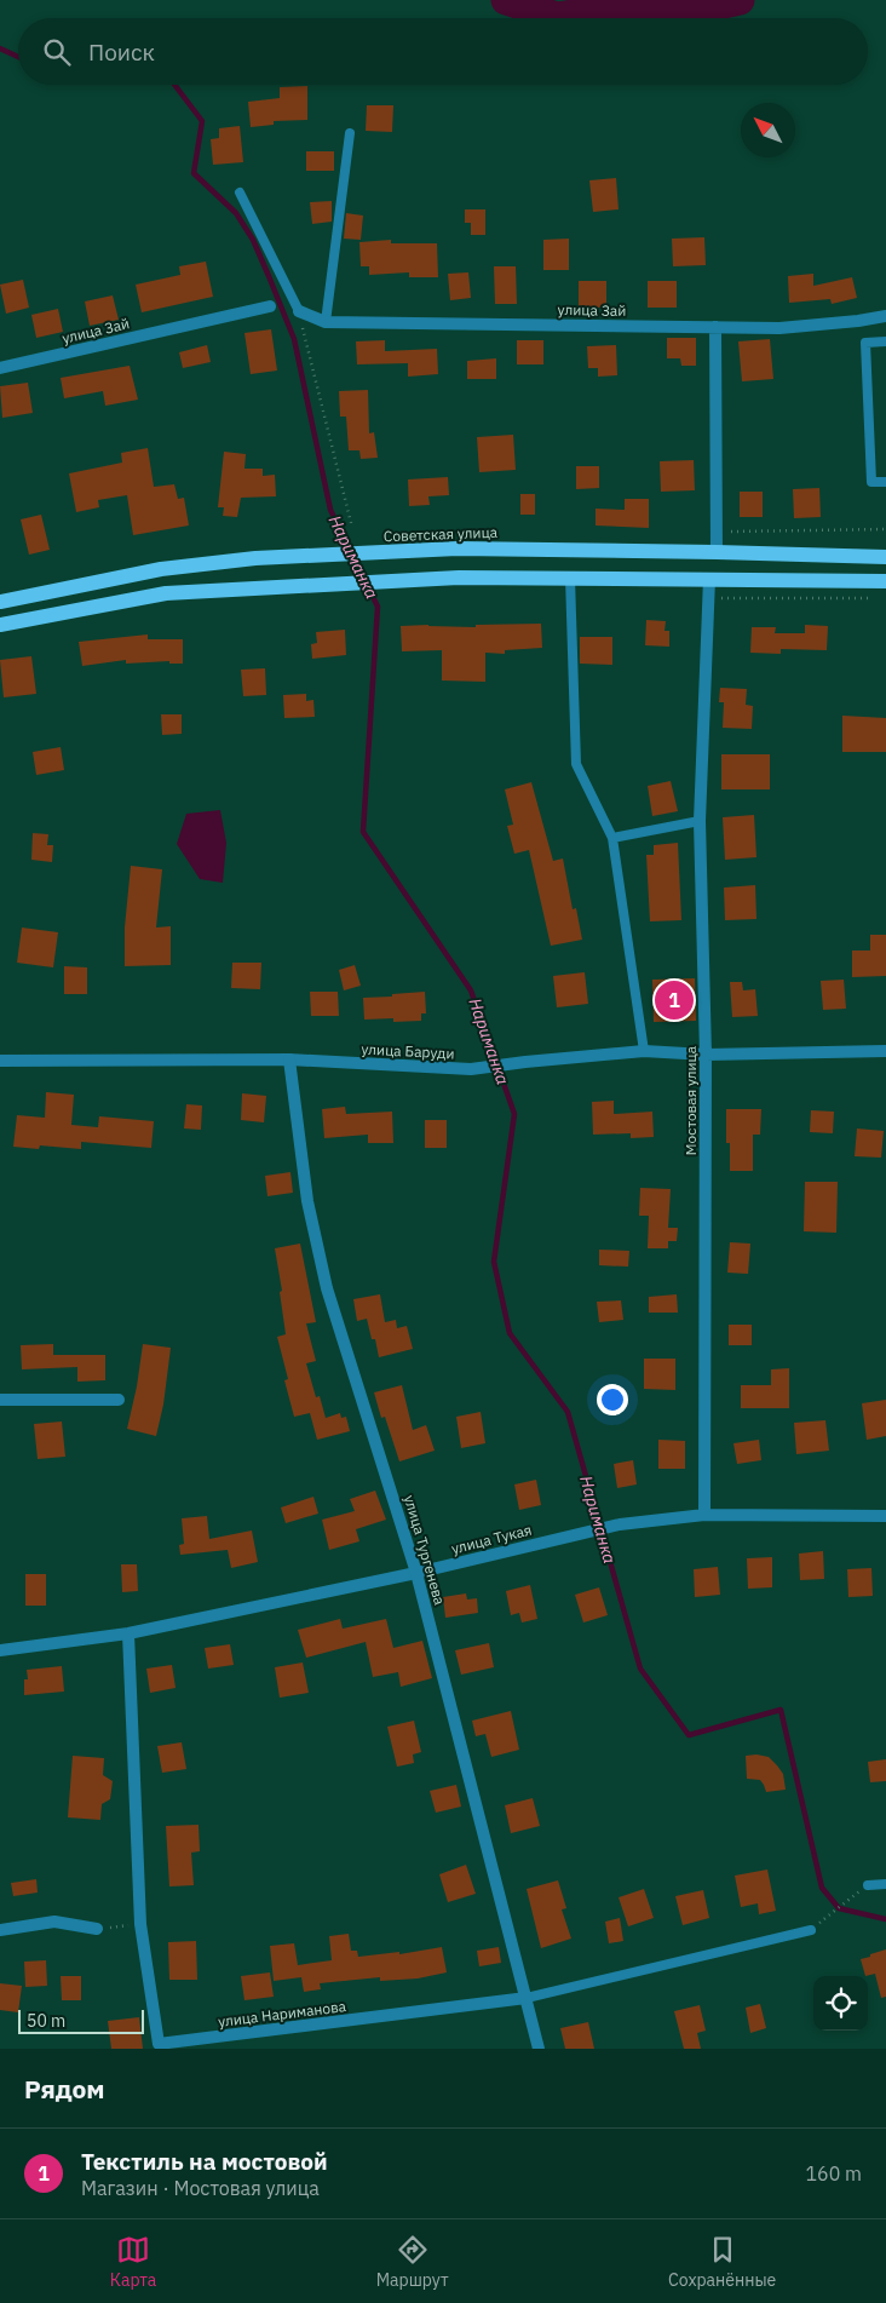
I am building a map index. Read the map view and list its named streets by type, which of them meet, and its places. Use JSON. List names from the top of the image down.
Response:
{
  "streets": {
    "main road": ["Советская улица"],
    "street": [
      "улица Зай",
      "улица Баруди",
      "Мостовая улица",
      "улица Тукая",
      "улица Тургенева",
      "улица Нариманова"
    ]
  },
  "crossings": [
    ["улица Баруди", "Мостовая улица"],
    ["улица Баруди", "улица Тургенева"],
    ["Мостовая улица", "улица Тукая"],
    ["улица Тукая", "улица Тургенева"],
    ["улица Тукая", "улица Нариманова"],
    ["улица Тургенева", "улица Нариманова"]
  ],
  "water": ["Нариманка"],
  "scale_bar": "50 m",
  "north": "top left",
  "page": {
    "search": "Поиск",
    "pins": "1",
    "scale": "50 m",
    "heading": "Рядом",
    "list": [
      {
        "mark": "1",
        "name": "Текстиль на мостовой",
        "note": "Магазин · Мостовая улица",
        "value": "160 m"
      }
    ],
    "nav": ["Карта", "Маршрут", "Сохранённые"]
  }
}
